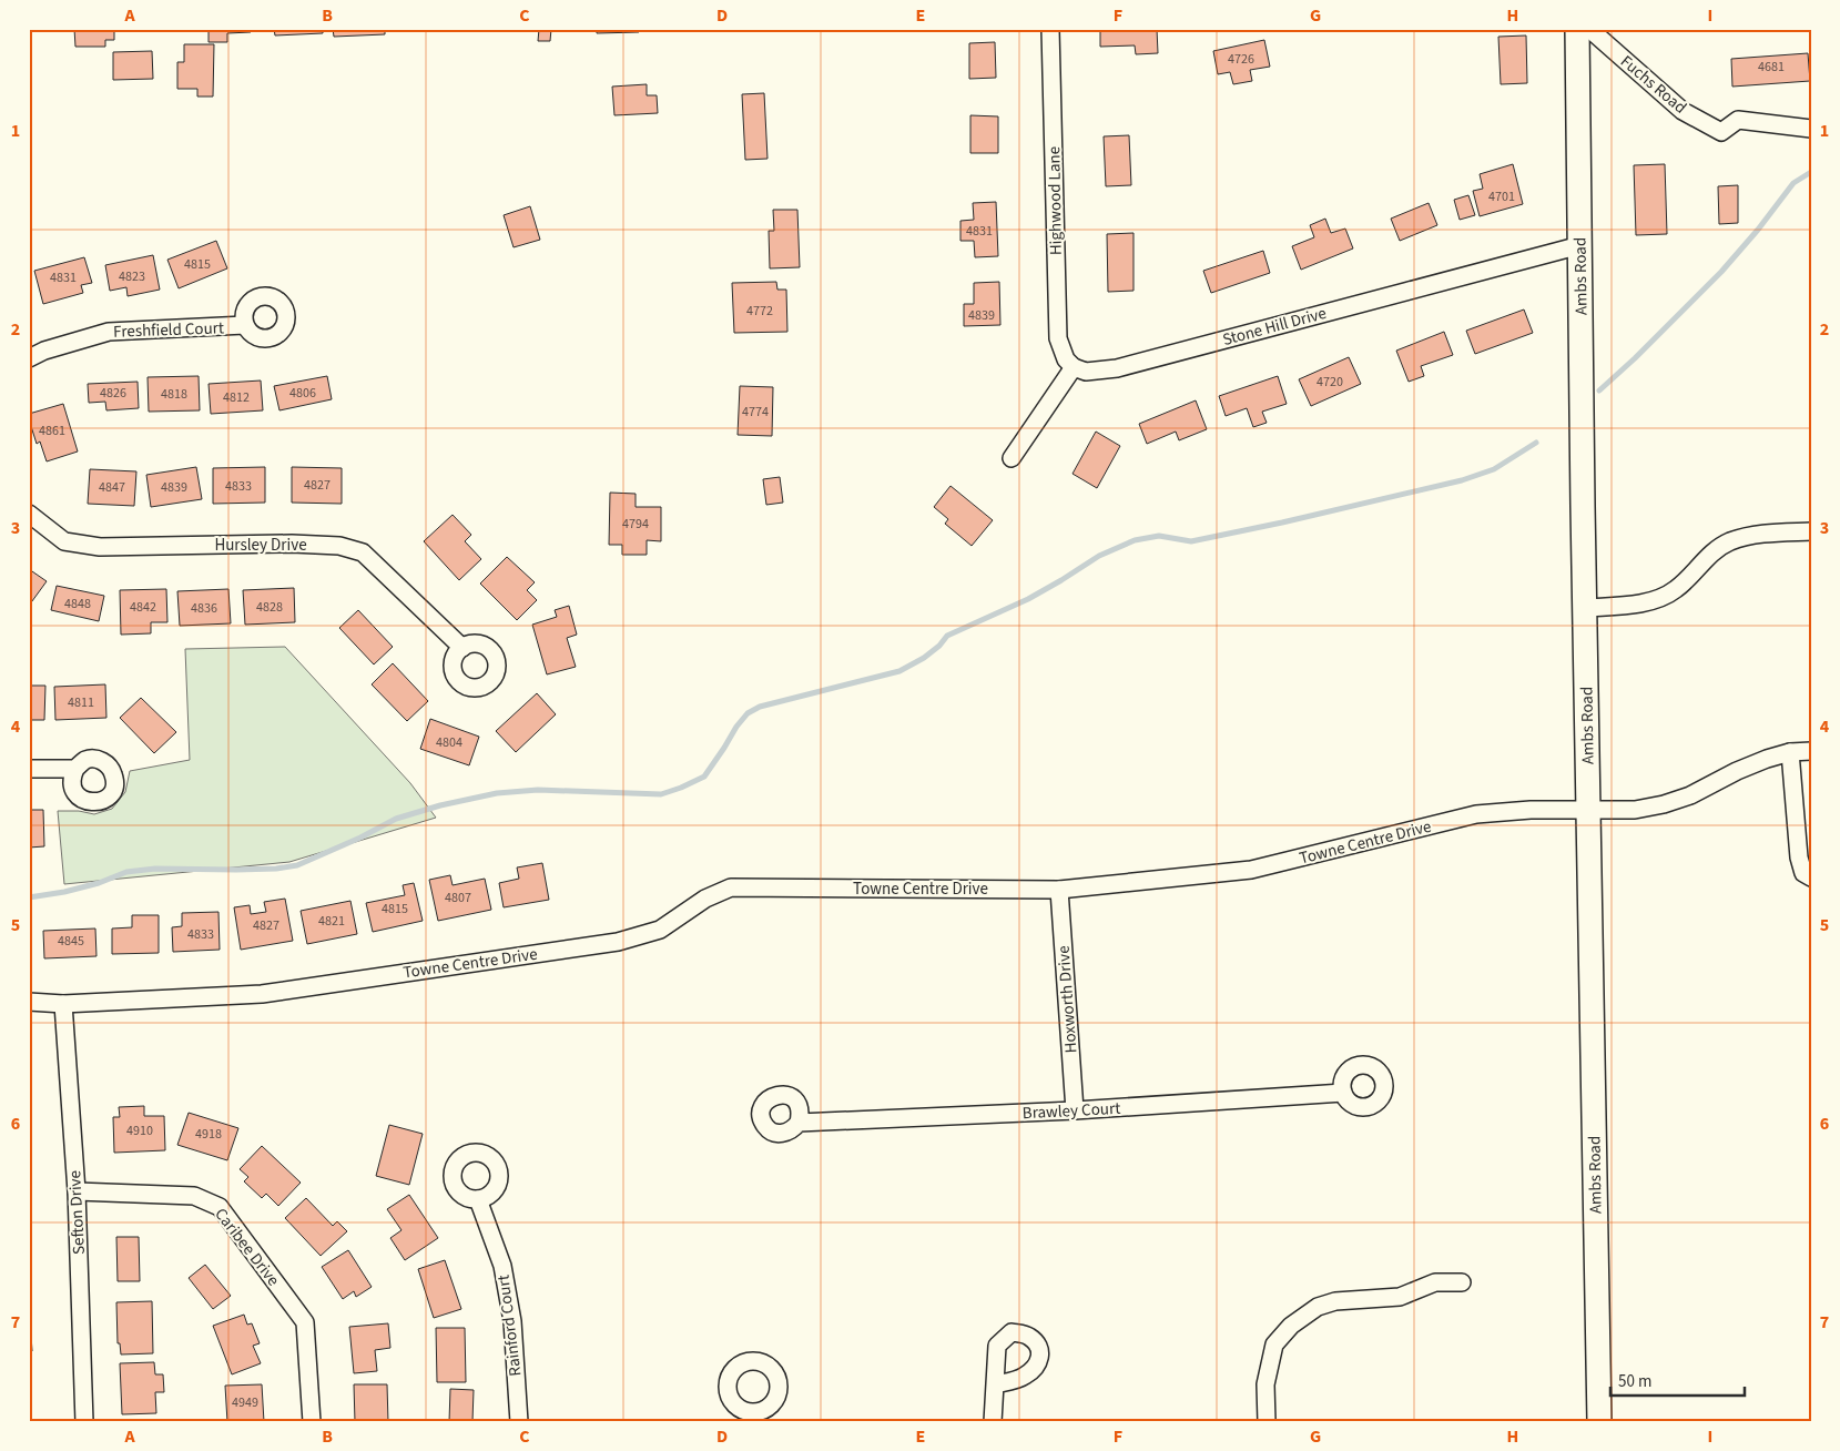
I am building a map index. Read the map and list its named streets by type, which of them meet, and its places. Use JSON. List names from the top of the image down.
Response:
{
  "streets": {
    "street": [
      "Fuchs Road",
      "Highwood Lane",
      "Ambs Road",
      "Stone Hill Drive",
      "Freshfield Court",
      "Hursley Drive",
      "Towne Centre Drive",
      "Hoxworth Drive",
      "Brawley Court",
      "Sefton Drive",
      "Caribee Drive",
      "Rainford Court"
    ]
  },
  "crossings": [
    ["Highwood Lane", "Stone Hill Drive"],
    ["Ambs Road", "Stone Hill Drive"],
    ["Ambs Road", "Towne Centre Drive"],
    ["Towne Centre Drive", "Hoxworth Drive"],
    ["Towne Centre Drive", "Sefton Drive"],
    ["Hoxworth Drive", "Brawley Court"],
    ["Sefton Drive", "Caribee Drive"]
  ],
  "house_numbers": [
    "4726",
    "4681",
    "4701",
    "4831",
    "4815",
    "4823",
    "4831",
    "4772",
    "4839",
    "4720",
    "4826",
    "4806",
    "4818",
    "4812",
    "4774",
    "4861",
    "4827",
    "4833",
    "4847",
    "4839",
    "4794",
    "4848",
    "4842",
    "4828",
    "4836",
    "4811",
    "4804",
    "4807",
    "4815",
    "4821",
    "4827",
    "4833",
    "4845",
    "4910",
    "4918",
    "4949"
  ],
  "scale_bar": "50 m",
  "grid": {
    "columns": [
      "A",
      "B",
      "C",
      "D",
      "E",
      "F",
      "G",
      "H",
      "I"
    ],
    "rows": [
      "1",
      "2",
      "3",
      "4",
      "5",
      "6",
      "7"
    ]
  }
}
